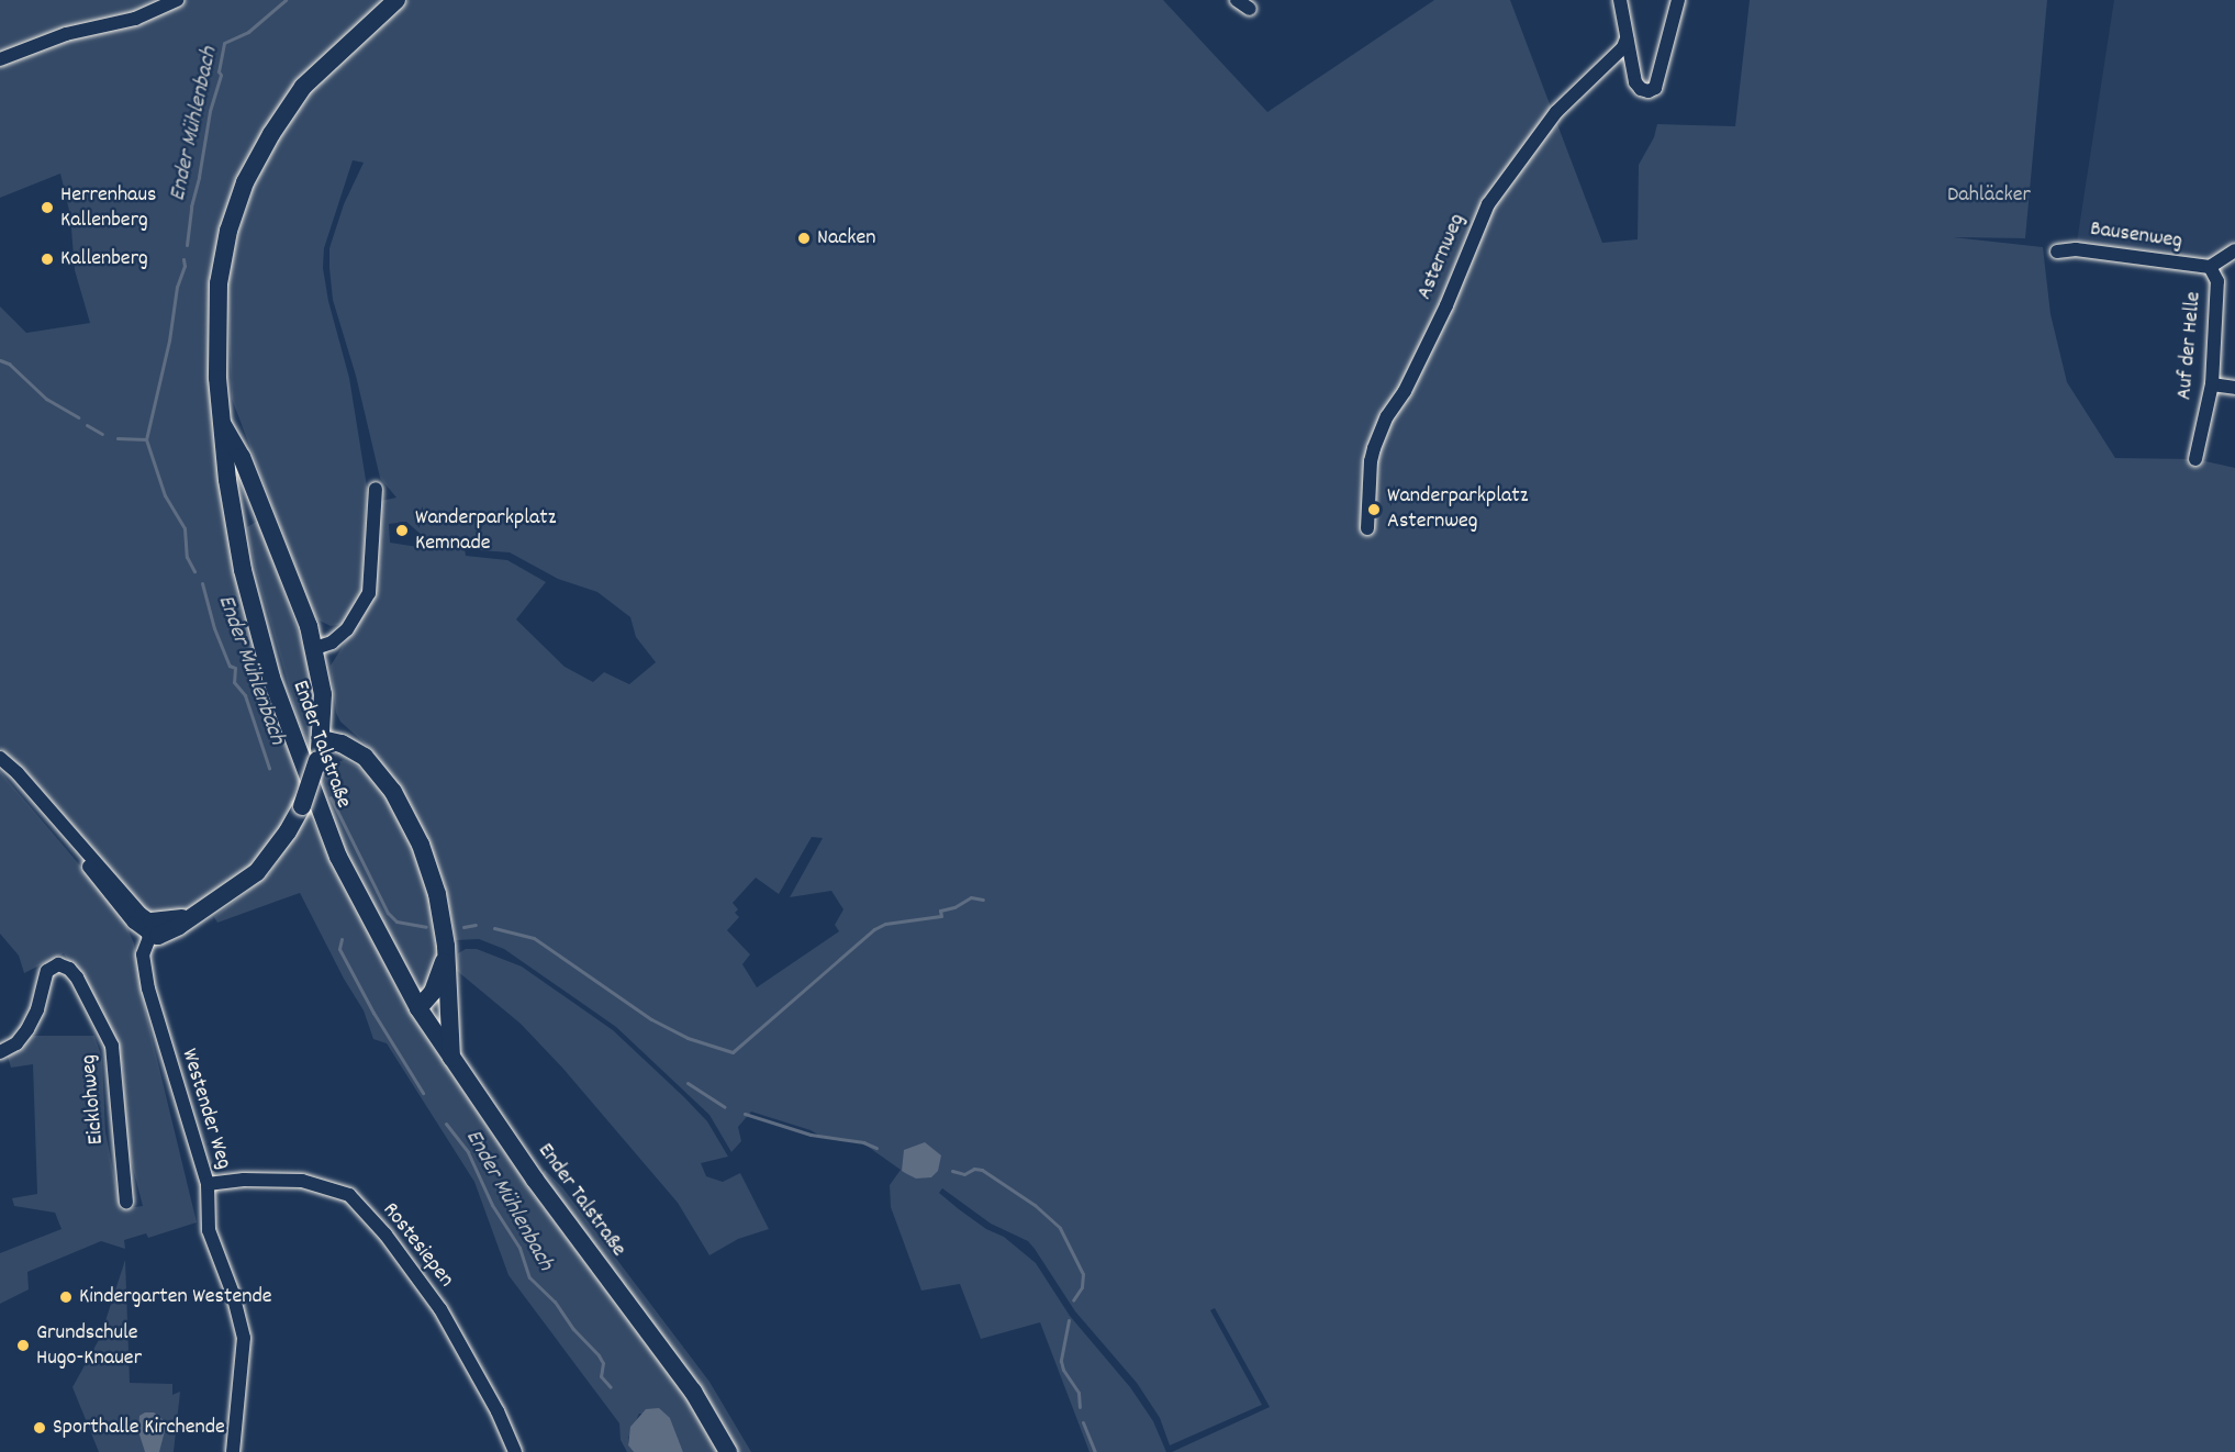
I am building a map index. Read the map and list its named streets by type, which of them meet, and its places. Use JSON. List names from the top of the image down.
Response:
{
  "streets": {
    "main road": ["Ender Talstraße"],
    "street": [
      "Bausenweg",
      "Asternweg",
      "Auf der Helle",
      "Eicklohweg",
      "Westender Weg",
      "Rostesiepen"
    ]
  },
  "crossings": [
    ["Bausenweg", "Auf der Helle"],
    ["Westender Weg", "Rostesiepen"]
  ],
  "water": ["Ender Mühlenbach"],
  "parks": ["Dahläcker"],
  "places": [
    "Herrenhaus Kallenberg",
    "Nacken",
    "Kallenberg",
    "Wanderparkplatz Asternweg",
    "Wanderparkplatz Kemnade",
    "Kindergarten Westende",
    "Grundschule Hugo-Knauer",
    "Sporthalle Kirchende"
  ]
}
